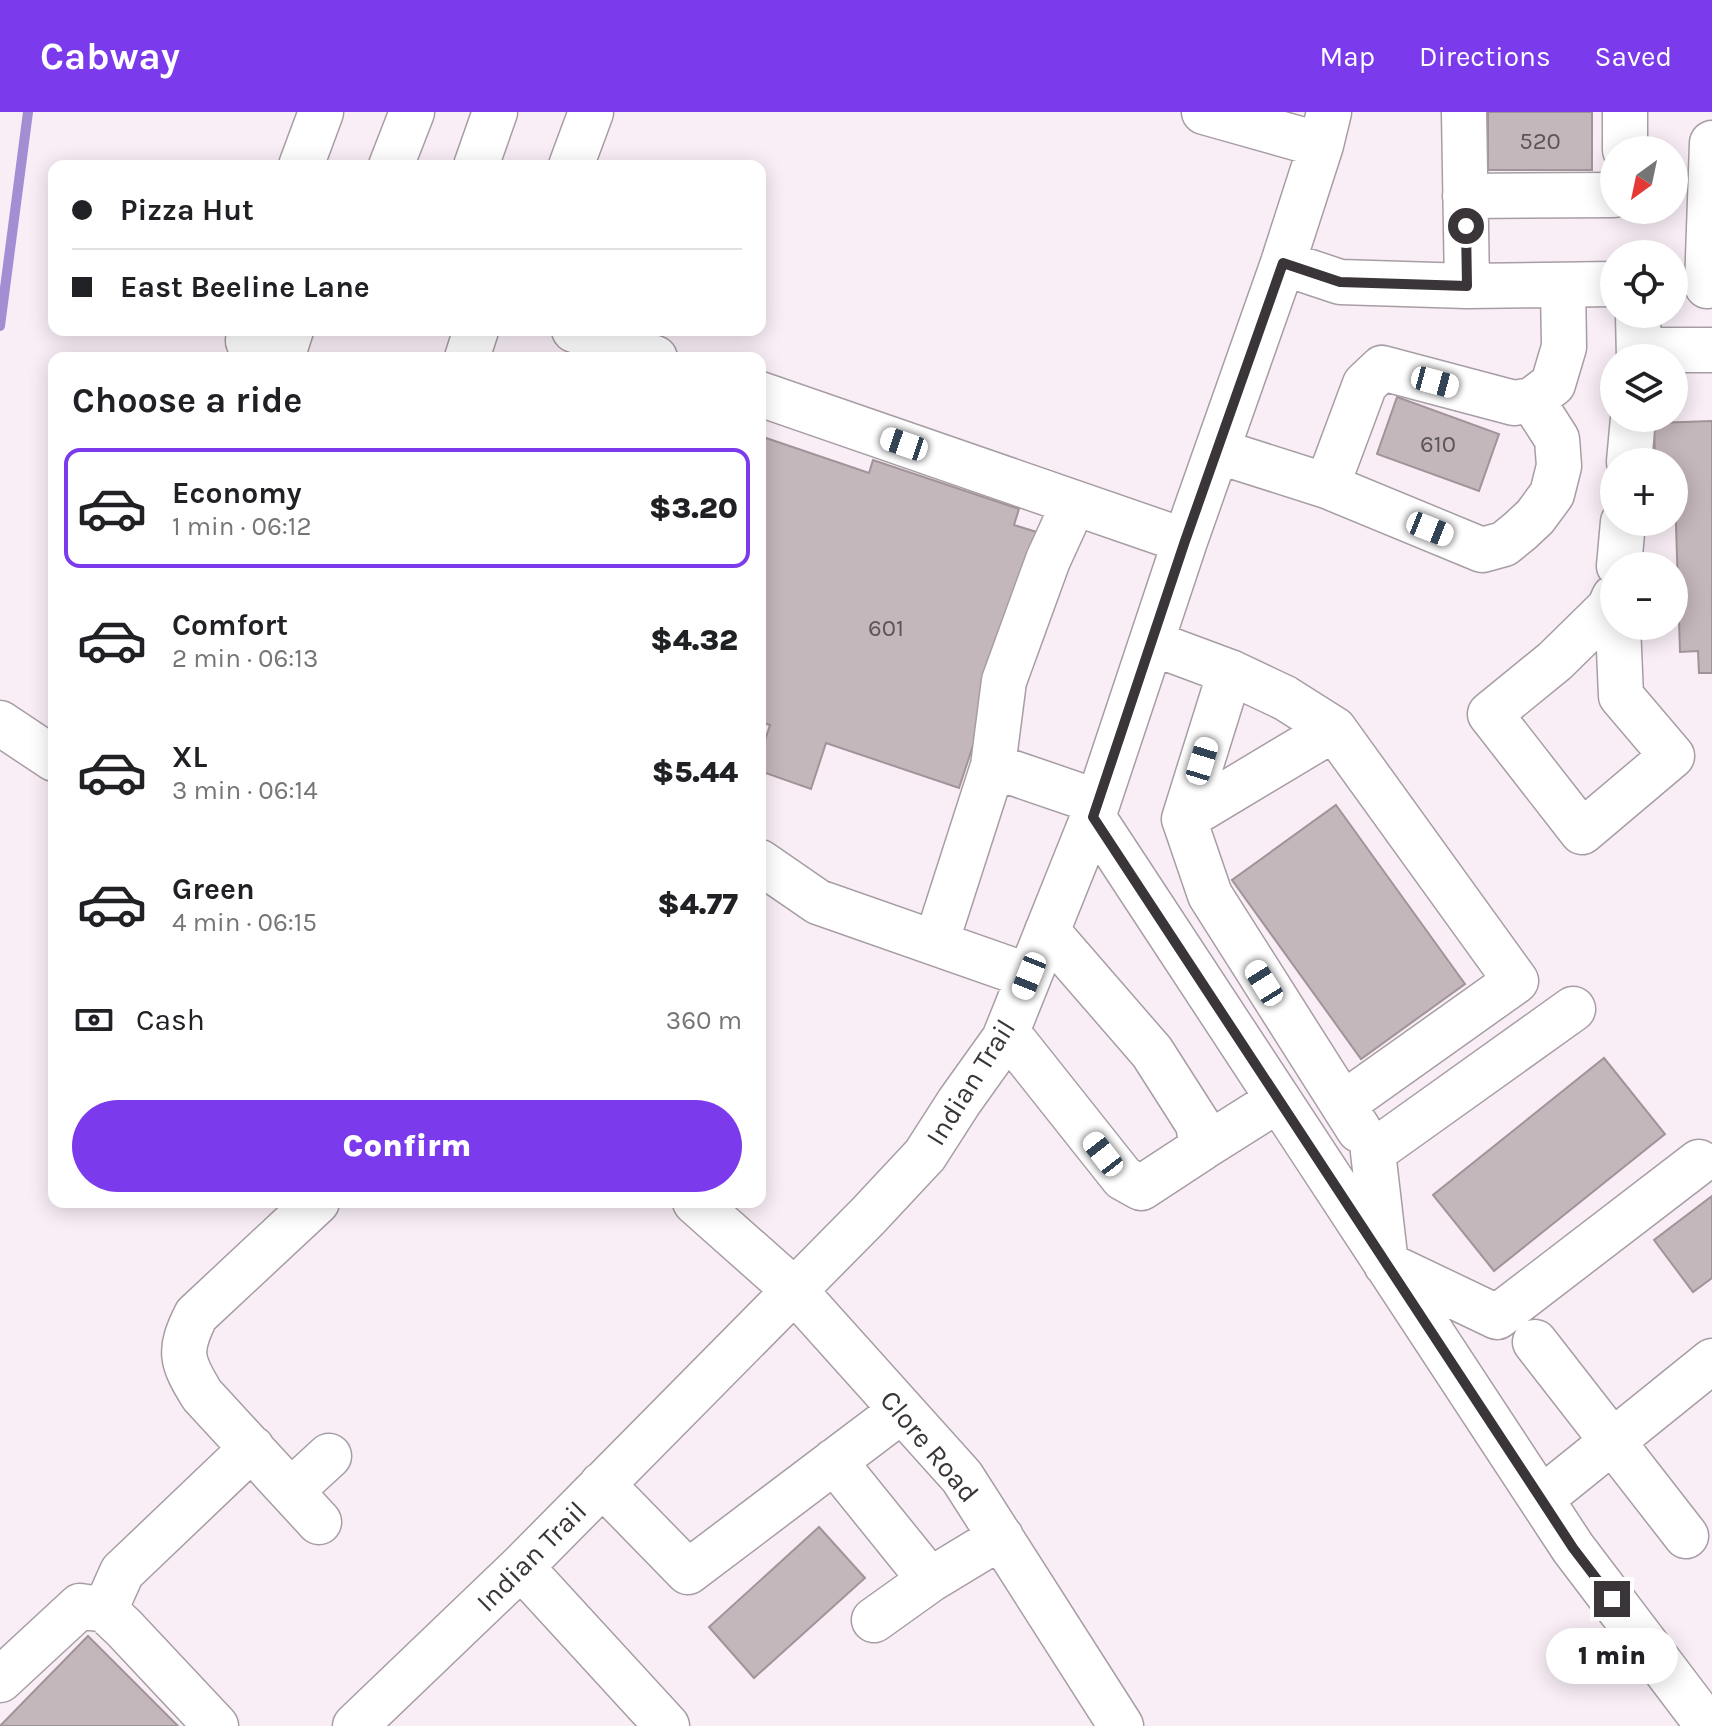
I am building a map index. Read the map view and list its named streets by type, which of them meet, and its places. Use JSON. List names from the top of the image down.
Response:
{
  "streets": {
    "street": ["Indian Trail", "Clore Road"]
  },
  "crossings": [
    ["Indian Trail", "Clore Road"]
  ],
  "house_numbers": ["520", "610", "601"],
  "north": "bottom left",
  "page": {
    "header": "Cabway",
    "nav": ["Map", "Directions", "Saved"],
    "map_buttons": ["+", "−"],
    "banner": ["Pizza Hut", "East Beeline Lane"],
    "heading": "Choose a ride",
    "list": [
      {
        "name": "Economy",
        "note": "1 min · 06:12",
        "value": "$3.20"
      },
      {
        "name": "Comfort",
        "note": "2 min · 06:13",
        "value": "$4.32"
      },
      {
        "name": "XL",
        "note": "3 min · 06:14",
        "value": "$5.44"
      },
      {
        "name": "Green",
        "note": "4 min · 06:15",
        "value": "$4.77"
      }
    ],
    "pay": ["Cash", "360 m"],
    "buttons": "Confirm",
    "bubble": "1 min"
  }
}
